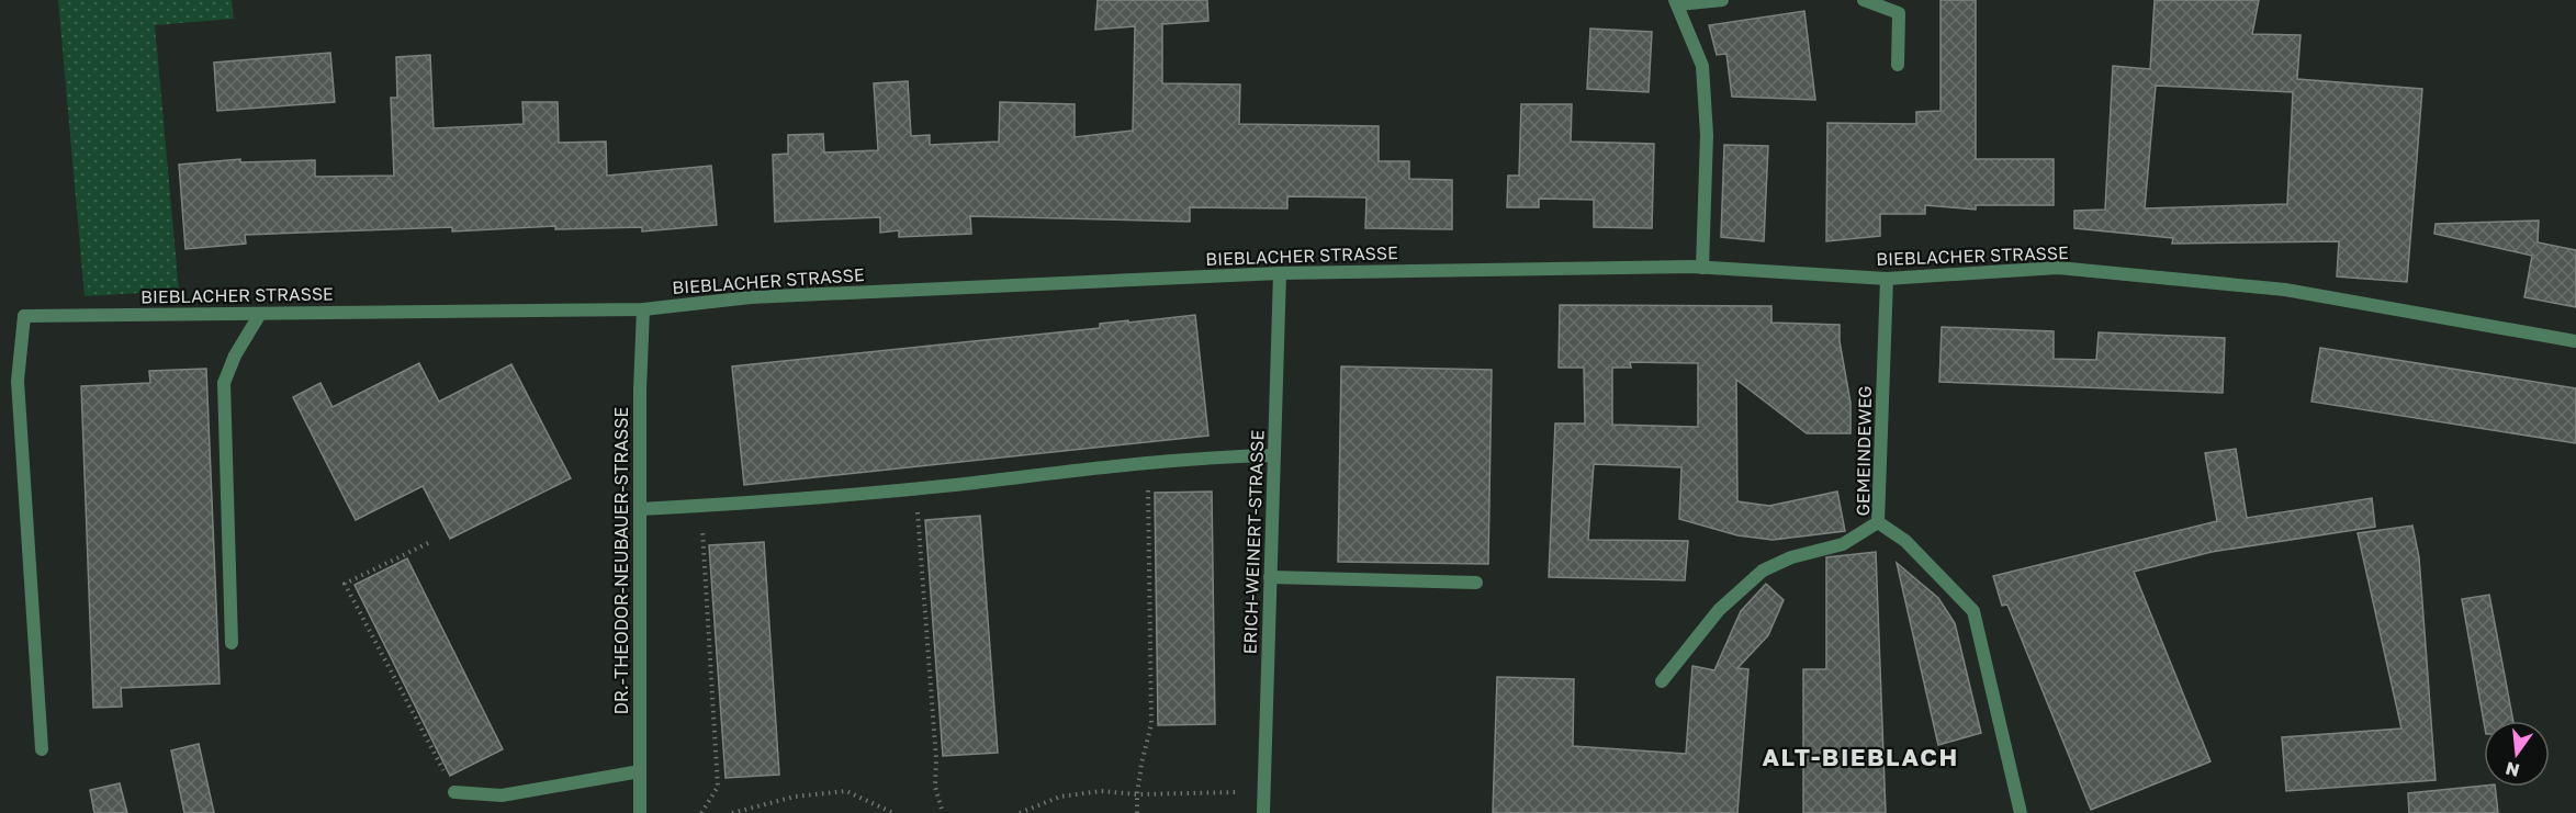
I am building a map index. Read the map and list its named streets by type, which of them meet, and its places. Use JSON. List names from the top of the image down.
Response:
{
  "streets": {
    "street": [
      "BIEBLACHER STRASSE",
      "GEMEINDEWEG",
      "ERICH-WEINERT-STRASSE",
      "DR.-THEODOR-NEUBAUER-STRASSE"
    ]
  },
  "crossings": [
    ["BIEBLACHER STRASSE", "GEMEINDEWEG"],
    ["BIEBLACHER STRASSE", "ERICH-WEINERT-STRASSE"],
    ["BIEBLACHER STRASSE", "DR.-THEODOR-NEUBAUER-STRASSE"]
  ],
  "districts": ["ALT-BIEBLACH"],
  "north": "bottom"
}
